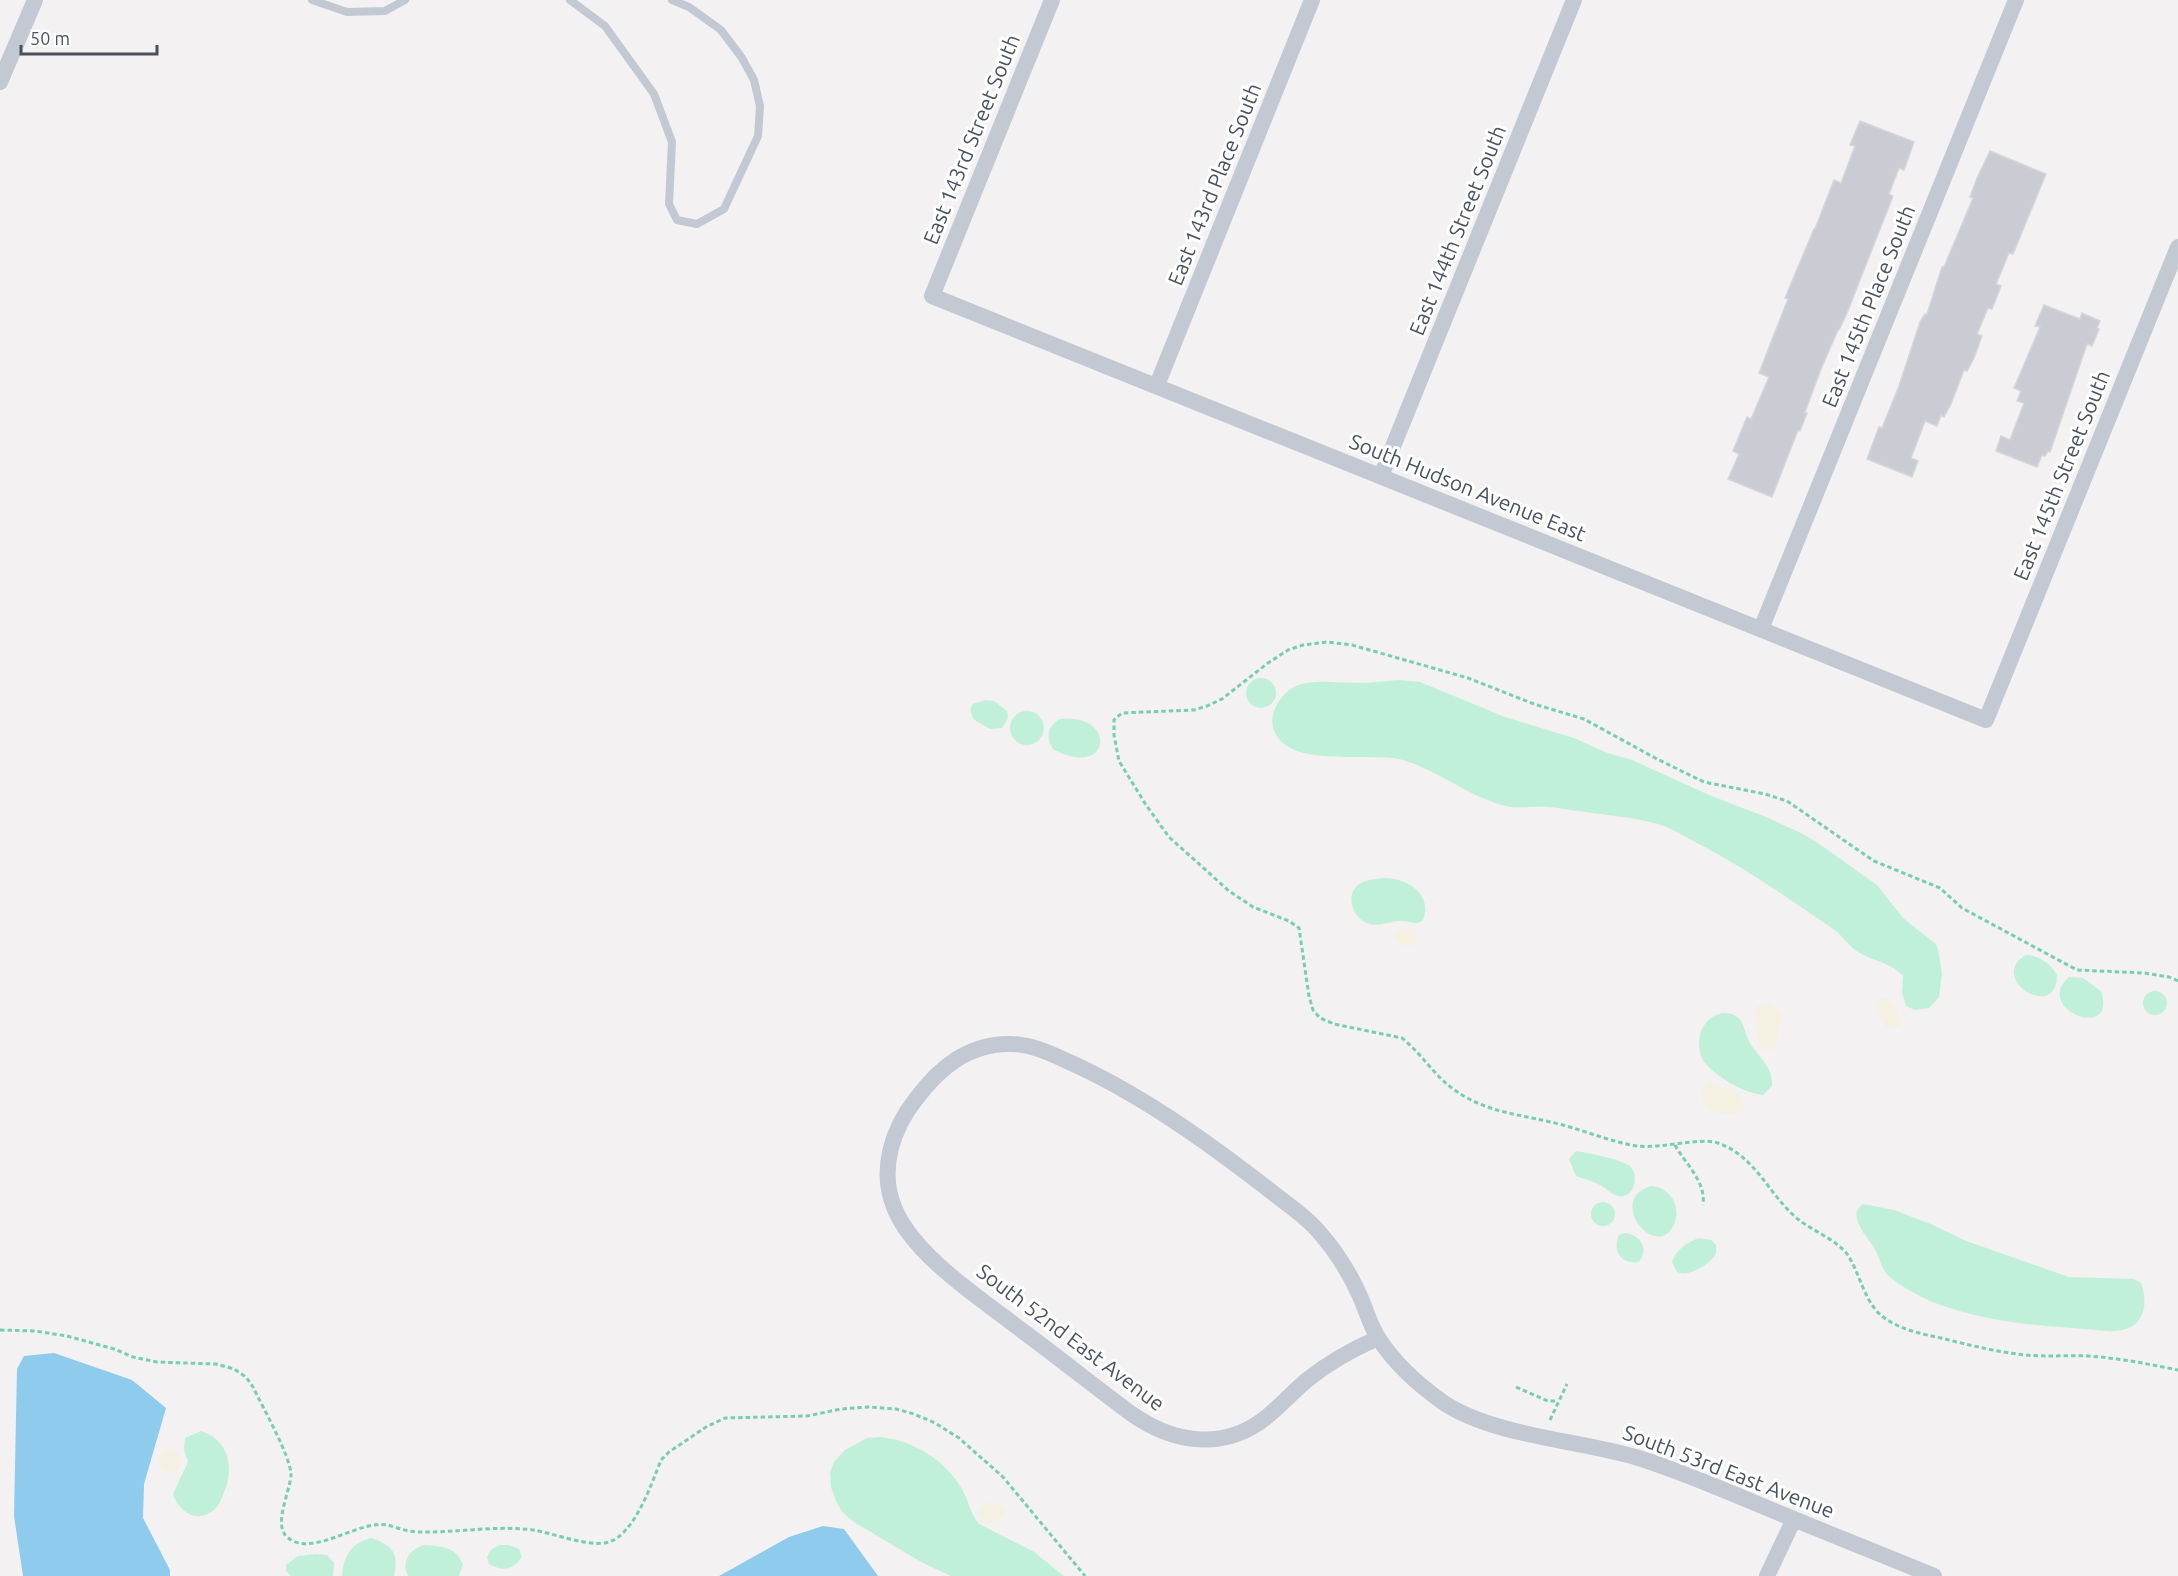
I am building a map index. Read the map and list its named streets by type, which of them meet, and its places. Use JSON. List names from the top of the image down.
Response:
{
  "streets": {
    "street": [
      "East 143rd Street South",
      "East 143rd Place South",
      "East 144th Street South",
      "East 145th Place South",
      "East 145th Street South",
      "South Hudson Avenue East",
      "South 52nd East Avenue",
      "South 53rd East Avenue"
    ]
  },
  "crossings": [
    ["East 143rd Street South", "South Hudson Avenue East"],
    ["East 143rd Place South", "South Hudson Avenue East"],
    ["East 144th Street South", "South Hudson Avenue East"],
    ["East 145th Place South", "South Hudson Avenue East"],
    ["East 145th Street South", "South Hudson Avenue East"],
    ["South 52nd East Avenue", "South 53rd East Avenue"]
  ],
  "scale_bar": "50 m"
}
